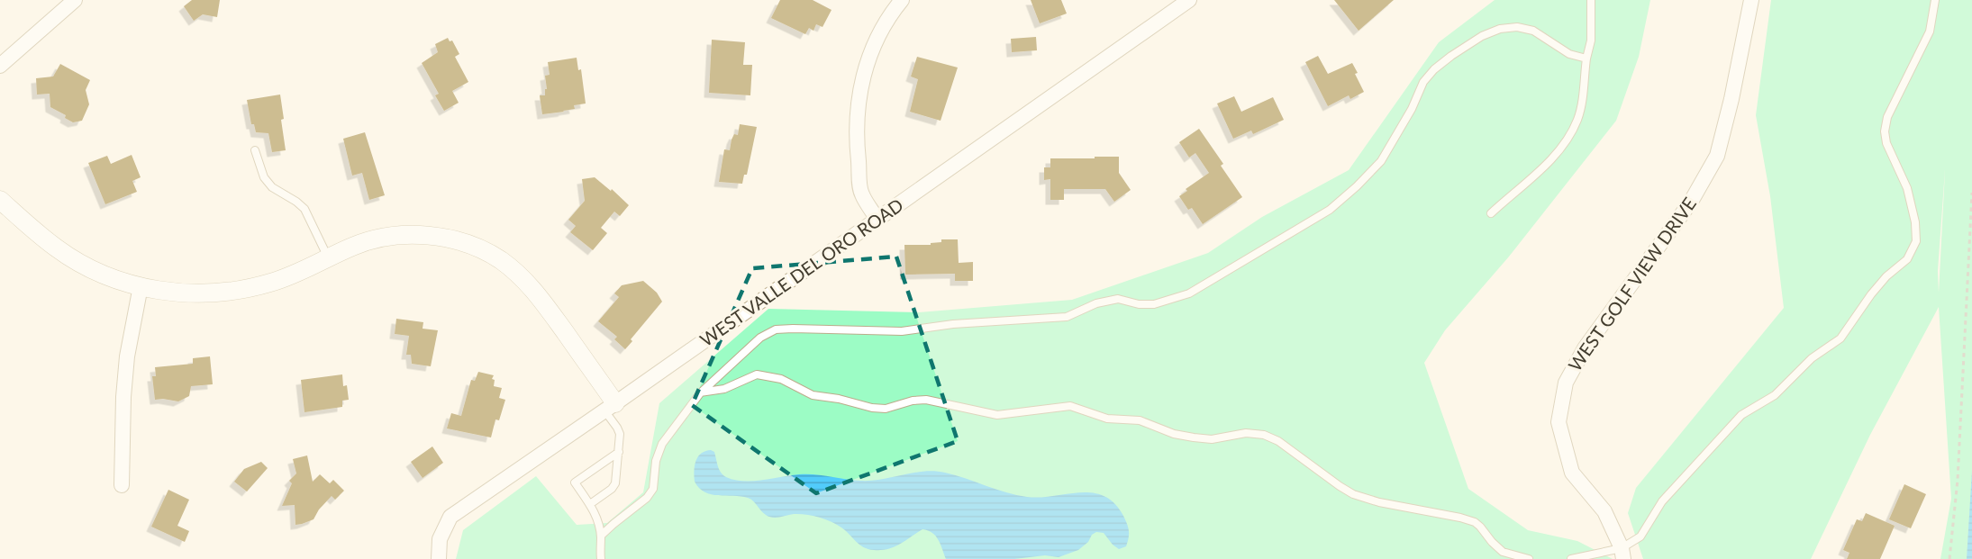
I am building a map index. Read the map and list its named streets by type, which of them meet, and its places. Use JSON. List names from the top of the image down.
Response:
{
  "streets": {
    "street": ["WEST VALLE DEL ORO ROAD", "WEST GOLF VIEW DRIVE"]
  }
}
